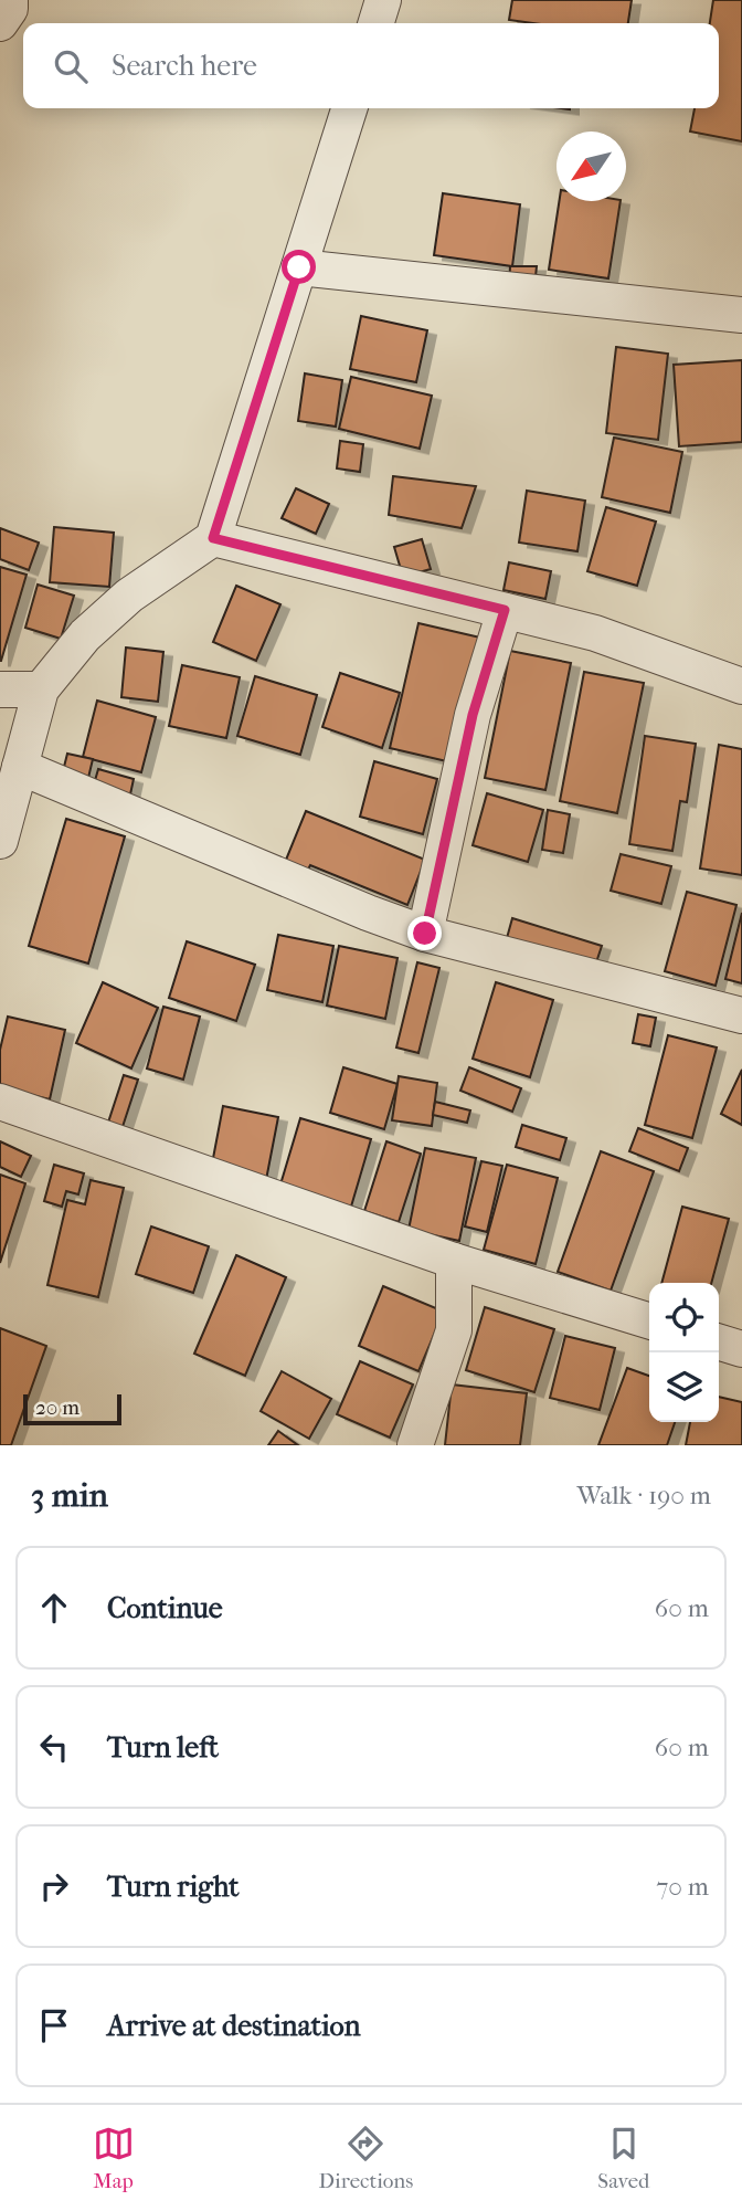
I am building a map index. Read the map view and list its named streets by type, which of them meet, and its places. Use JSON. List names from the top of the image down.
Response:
{
  "scale_bar": "20 m",
  "north": "bottom left",
  "page": {
    "search": "Search here",
    "scale": "20 m",
    "heading": ["3 min", "Walk · 190 m"],
    "list": [
      ["Continue", "60 m"],
      ["Turn left", "60 m"],
      ["Turn right", "70 m"],
      "Arrive at destination"
    ],
    "nav": ["Map", "Directions", "Saved"]
  }
}
